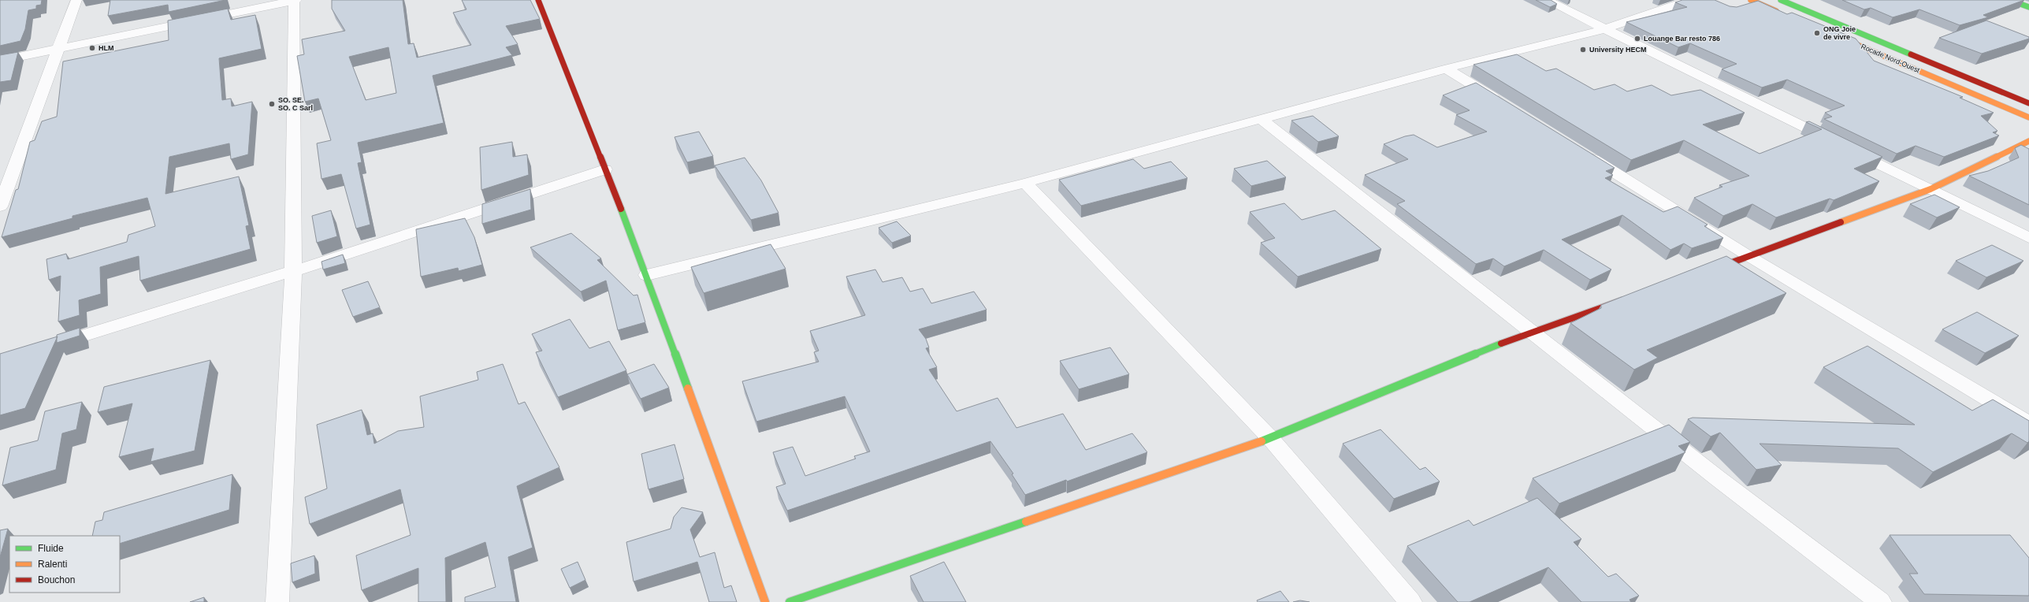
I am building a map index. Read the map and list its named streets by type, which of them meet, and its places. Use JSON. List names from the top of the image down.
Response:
{
  "streets": {
    "street": ["Rocade Nord-Ouest"]
  },
  "places": [
    "ONG Joie de vivre",
    "Louange Bar resto 786",
    "HLM",
    "University HECM",
    "SO. SE. SO. C Sarl"
  ],
  "legend": ["Fluide", "Ralenti", "Bouchon"]
}
